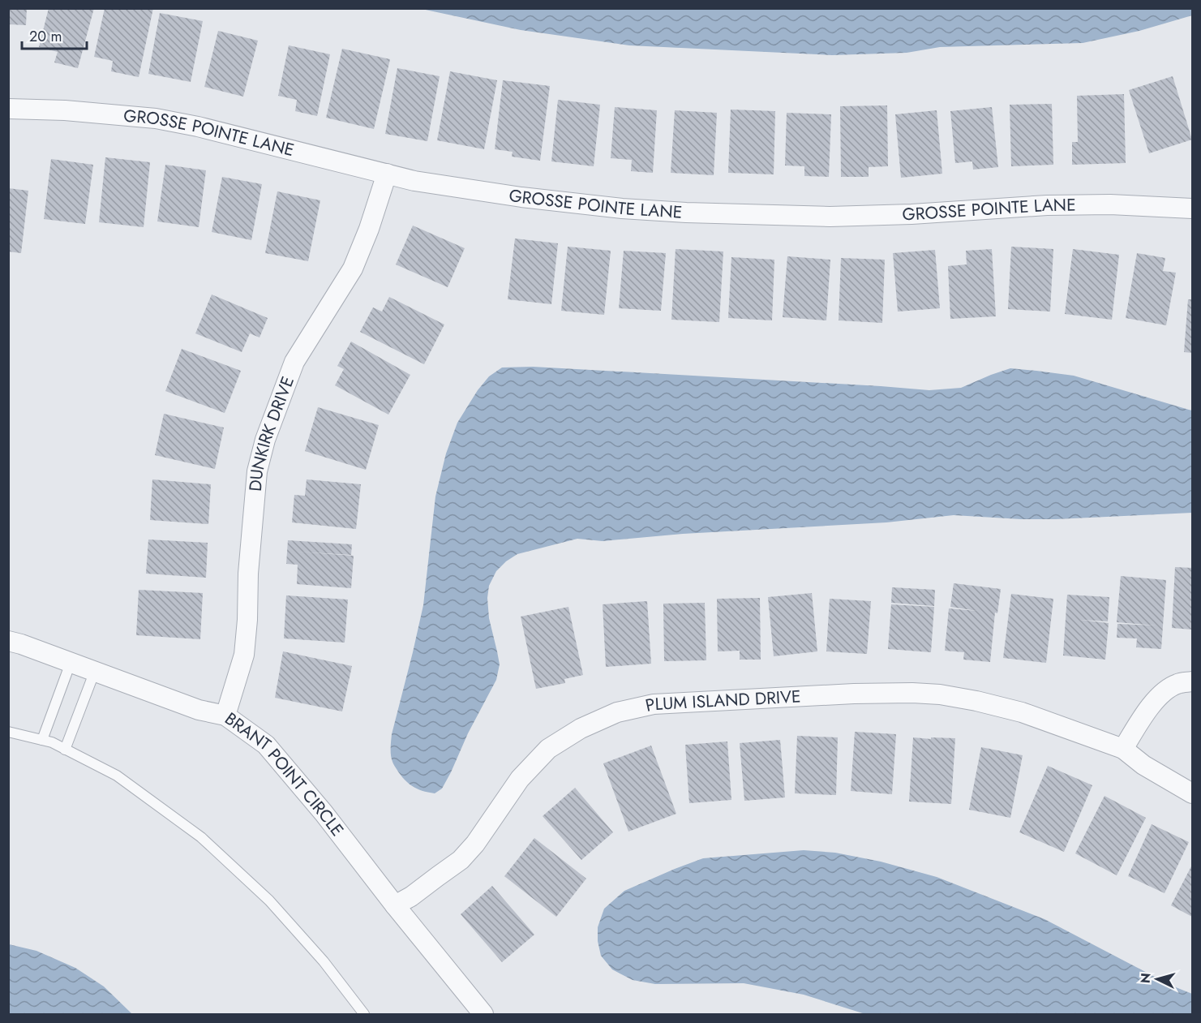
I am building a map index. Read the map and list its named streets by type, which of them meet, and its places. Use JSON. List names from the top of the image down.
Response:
{
  "streets": {
    "street": [
      "GROSSE POINTE LANE",
      "DUNKIRK DRIVE",
      "PLUM ISLAND DRIVE",
      "BRANT POINT CIRCLE"
    ]
  },
  "crossings": [
    ["GROSSE POINTE LANE", "DUNKIRK DRIVE"],
    ["DUNKIRK DRIVE", "BRANT POINT CIRCLE"],
    ["PLUM ISLAND DRIVE", "BRANT POINT CIRCLE"]
  ],
  "scale_bar": "20 m",
  "north": "left"
}
